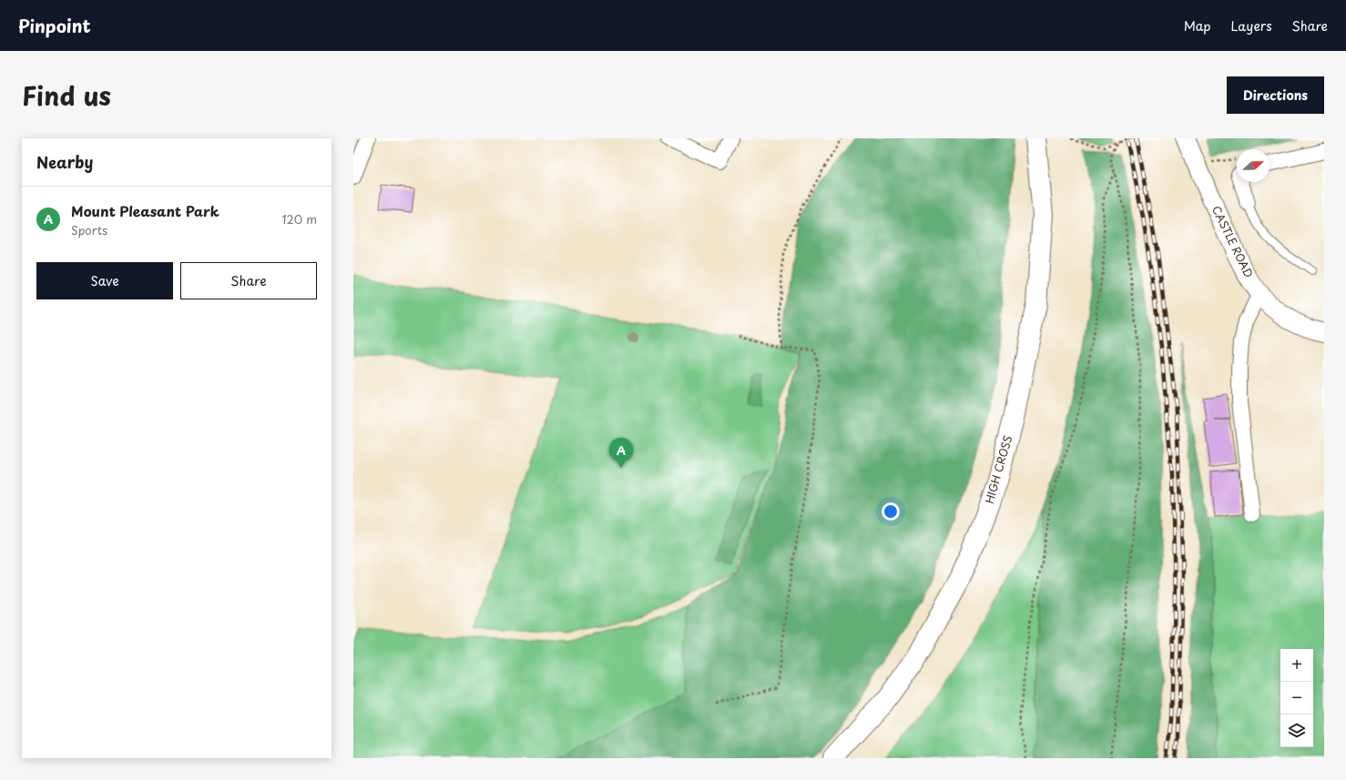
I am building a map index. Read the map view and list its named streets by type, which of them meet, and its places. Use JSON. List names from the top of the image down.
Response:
{
  "streets": {
    "highway": ["HIGH CROSS"],
    "street": ["CASTLE ROAD"]
  },
  "north": "right",
  "page": {
    "header": "Pinpoint",
    "nav": ["Map", "Layers", "Share"],
    "title": "Find us",
    "buttons": [
      "Directions",
      ["Save", "Share"]
    ],
    "heading": "Nearby",
    "list": [
      {
        "mark": "A",
        "name": "Mount Pleasant Park",
        "note": "Sports",
        "value": "120 m"
      }
    ],
    "pins": "A",
    "map_buttons": ["+", "−"]
  }
}
